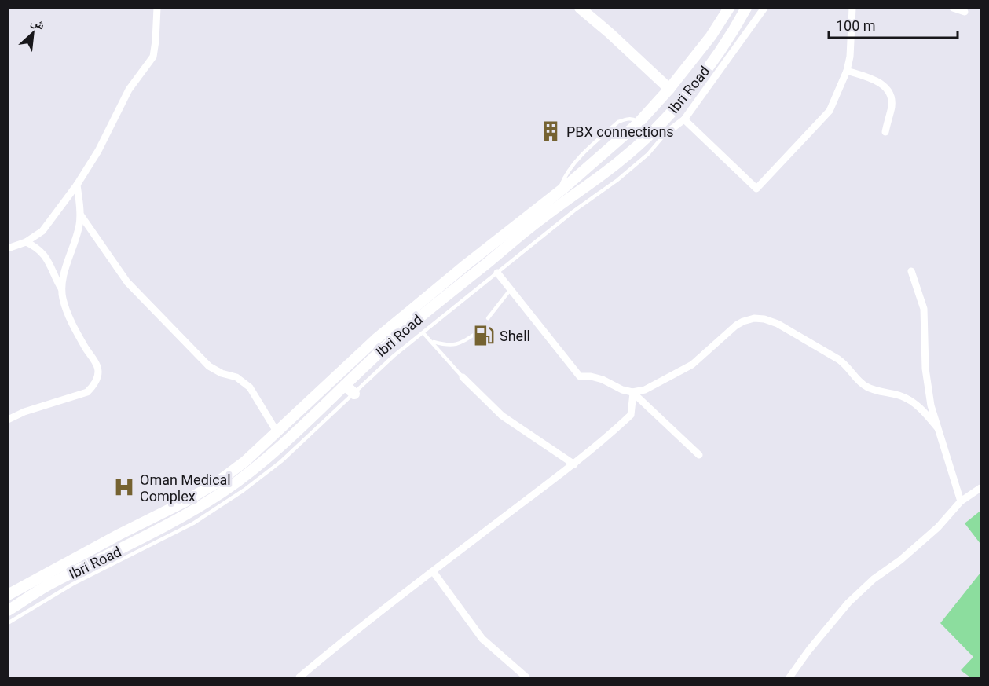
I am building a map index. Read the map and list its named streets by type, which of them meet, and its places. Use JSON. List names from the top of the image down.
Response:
{
  "streets": {
    "main road": ["Ibri Road"]
  },
  "places": {
    "building": ["PBX connections"],
    "fuel station": ["Shell"],
    "hospital": ["Oman Medical Complex"]
  },
  "scale_bar": "100 m",
  "north": "top right"
}
